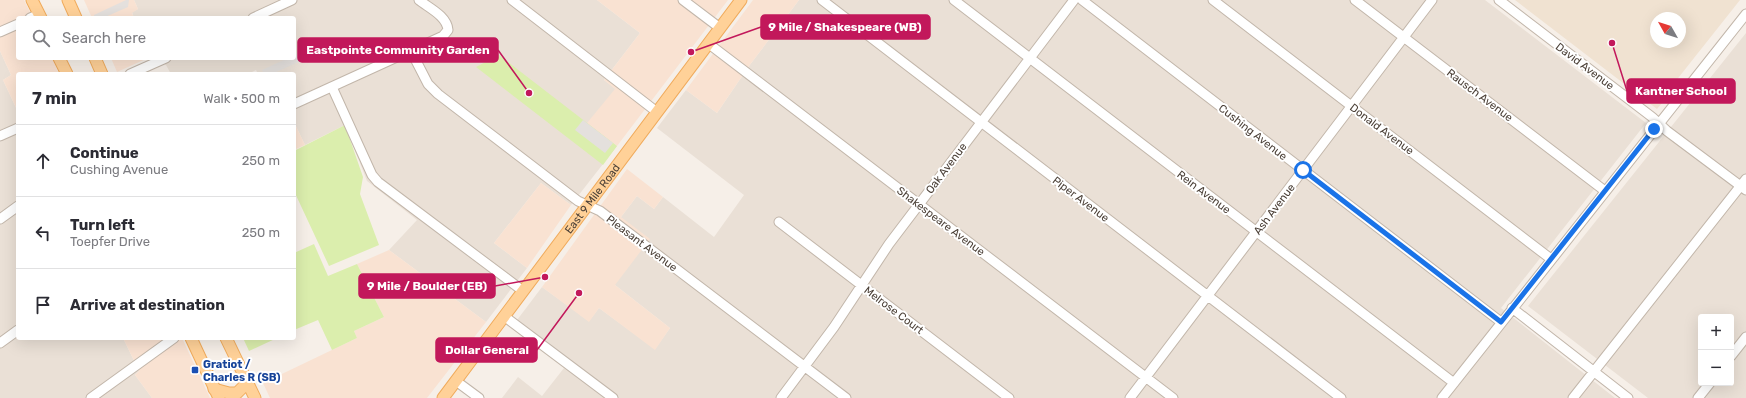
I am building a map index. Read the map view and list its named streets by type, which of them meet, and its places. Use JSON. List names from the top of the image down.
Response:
{
  "streets": {
    "main road": ["East 9 Mile Road"],
    "street": [
      "David Avenue",
      "Rausch Avenue",
      "Donald Avenue",
      "Cushing Avenue",
      "Oak Avenue",
      "Rein Avenue",
      "Piper Avenue",
      "Ash Avenue",
      "Shakespeare Avenue",
      "Pleasant Avenue",
      "Melrose Court"
    ]
  },
  "crossings": [
    ["Rausch Avenue", "Ash Avenue"],
    ["Donald Avenue", "Ash Avenue"],
    ["Cushing Avenue", "Ash Avenue"],
    ["Oak Avenue", "Rein Avenue"],
    ["Oak Avenue", "Piper Avenue"],
    ["Oak Avenue", "Shakespeare Avenue"],
    ["Oak Avenue", "Pleasant Avenue"],
    ["Oak Avenue", "Melrose Court"],
    ["Rein Avenue", "Ash Avenue"],
    ["East 9 Mile Road", "Shakespeare Avenue"],
    ["East 9 Mile Road", "Pleasant Avenue"],
    ["Piper Avenue", "Ash Avenue"],
    ["Ash Avenue", "Shakespeare Avenue"]
  ],
  "places": {
    "other": [
      "Kantner School",
      "9 Mile / Shakespeare (WB)",
      "Eastpointe Community Garden",
      "9 Mile / Boulder (EB)",
      "Dollar General"
    ],
    "transit": ["Gratiot / Charles R (SB)"]
  },
  "north": "top left",
  "page": {
    "search": "Search here",
    "heading": ["7 min", "Walk · 500 m"],
    "list": [
      ["Continue", "Cushing Avenue", "250 m"],
      ["Turn left", "Toepfer Drive", "250 m"],
      "Arrive at destination"
    ],
    "map_buttons": ["+", "−"]
  }
}
